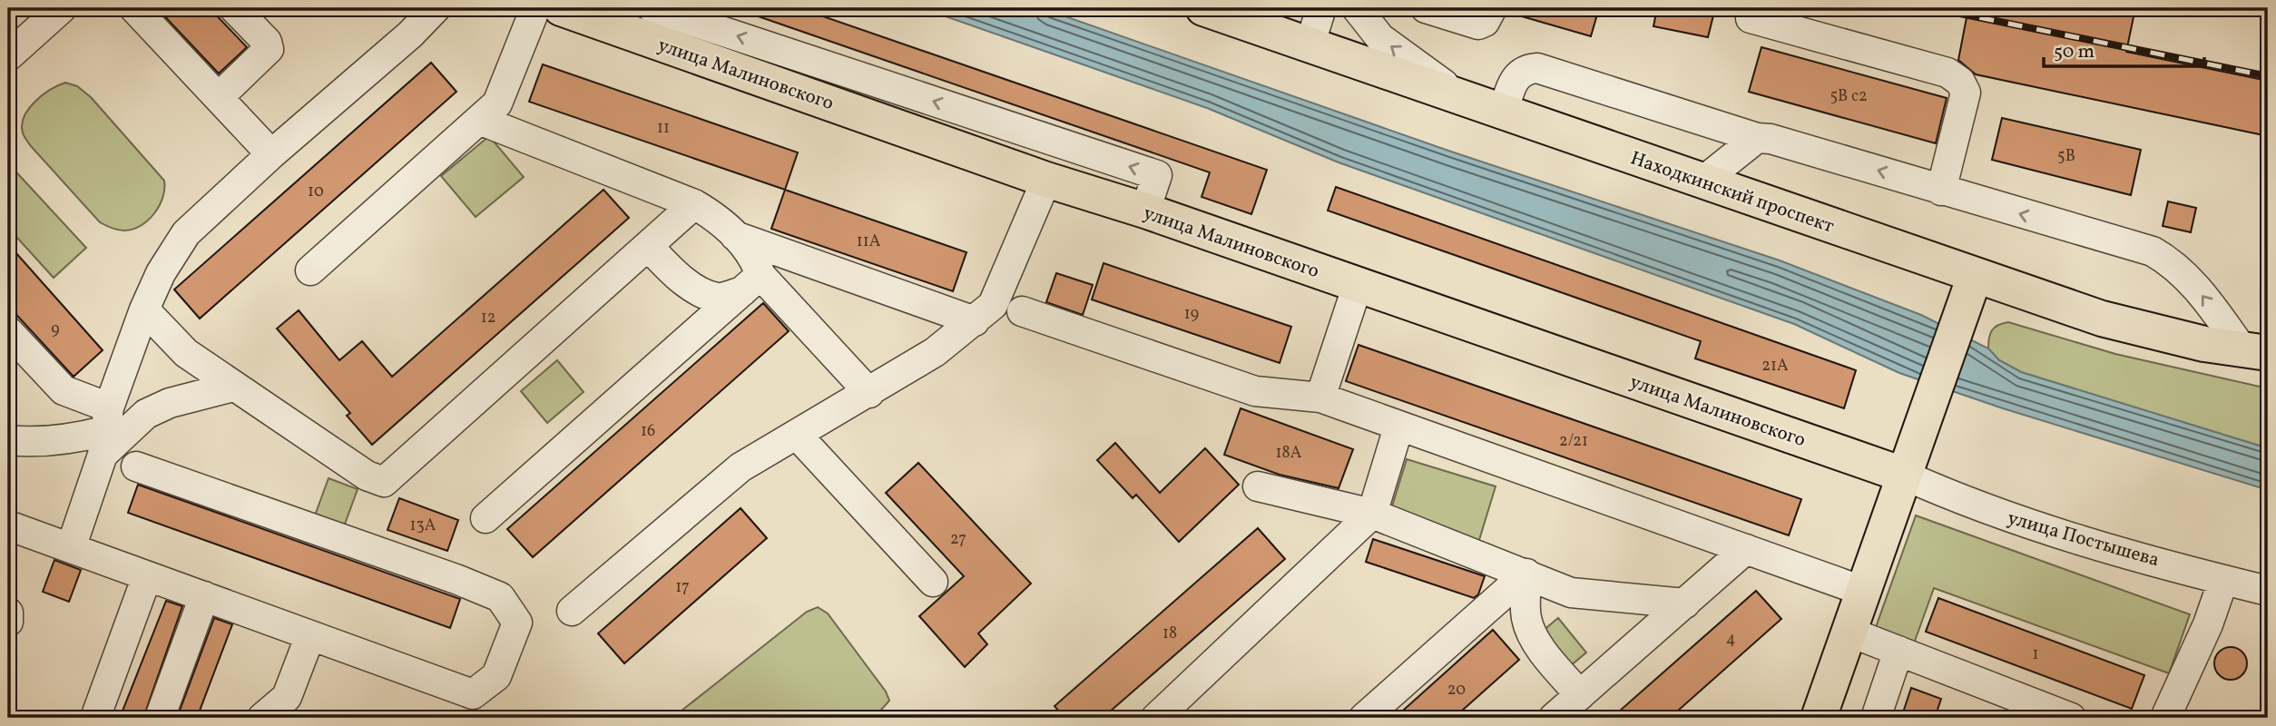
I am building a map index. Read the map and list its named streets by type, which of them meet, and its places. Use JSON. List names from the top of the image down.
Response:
{
  "streets": {
    "main road": ["улица Малиновского", "Находкинский проспект"],
    "street": ["улица Постышева"]
  },
  "crossings": [
    ["улица Малиновского", "улица Постышева"]
  ],
  "house_numbers": [
    "5В с2",
    "11",
    "5В",
    "10",
    "11А",
    "19",
    "12",
    "9",
    "21А",
    "16",
    "2/21",
    "18А",
    "13А",
    "27",
    "17",
    "18",
    "4",
    "1",
    "20"
  ],
  "scale_bar": "50 m"
}
